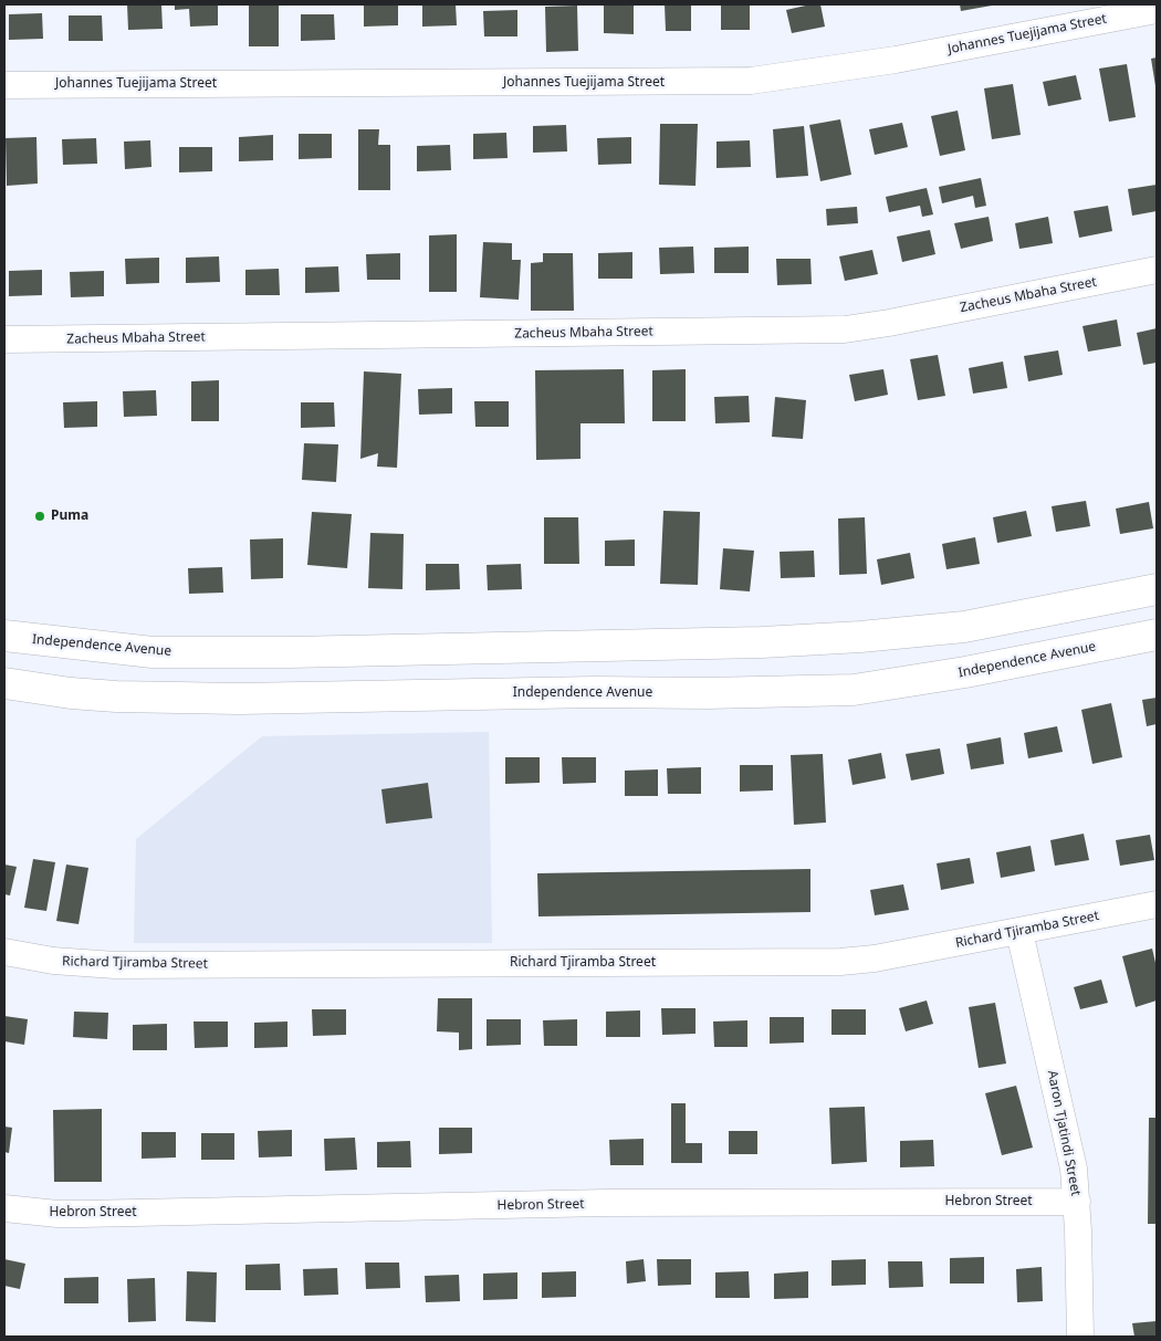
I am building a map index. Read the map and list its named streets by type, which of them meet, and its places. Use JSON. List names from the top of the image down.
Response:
{
  "streets": {
    "main road": ["Independence Avenue"],
    "street": [
      "Johannes Tuejijama Street",
      "Zacheus Mbaha Street",
      "Richard Tjiramba Street",
      "Aaron Tjatindi Street",
      "Hebron Street"
    ]
  },
  "crossings": [
    ["Richard Tjiramba Street", "Aaron Tjatindi Street"],
    ["Aaron Tjatindi Street", "Hebron Street"]
  ],
  "places": ["Puma"]
}
